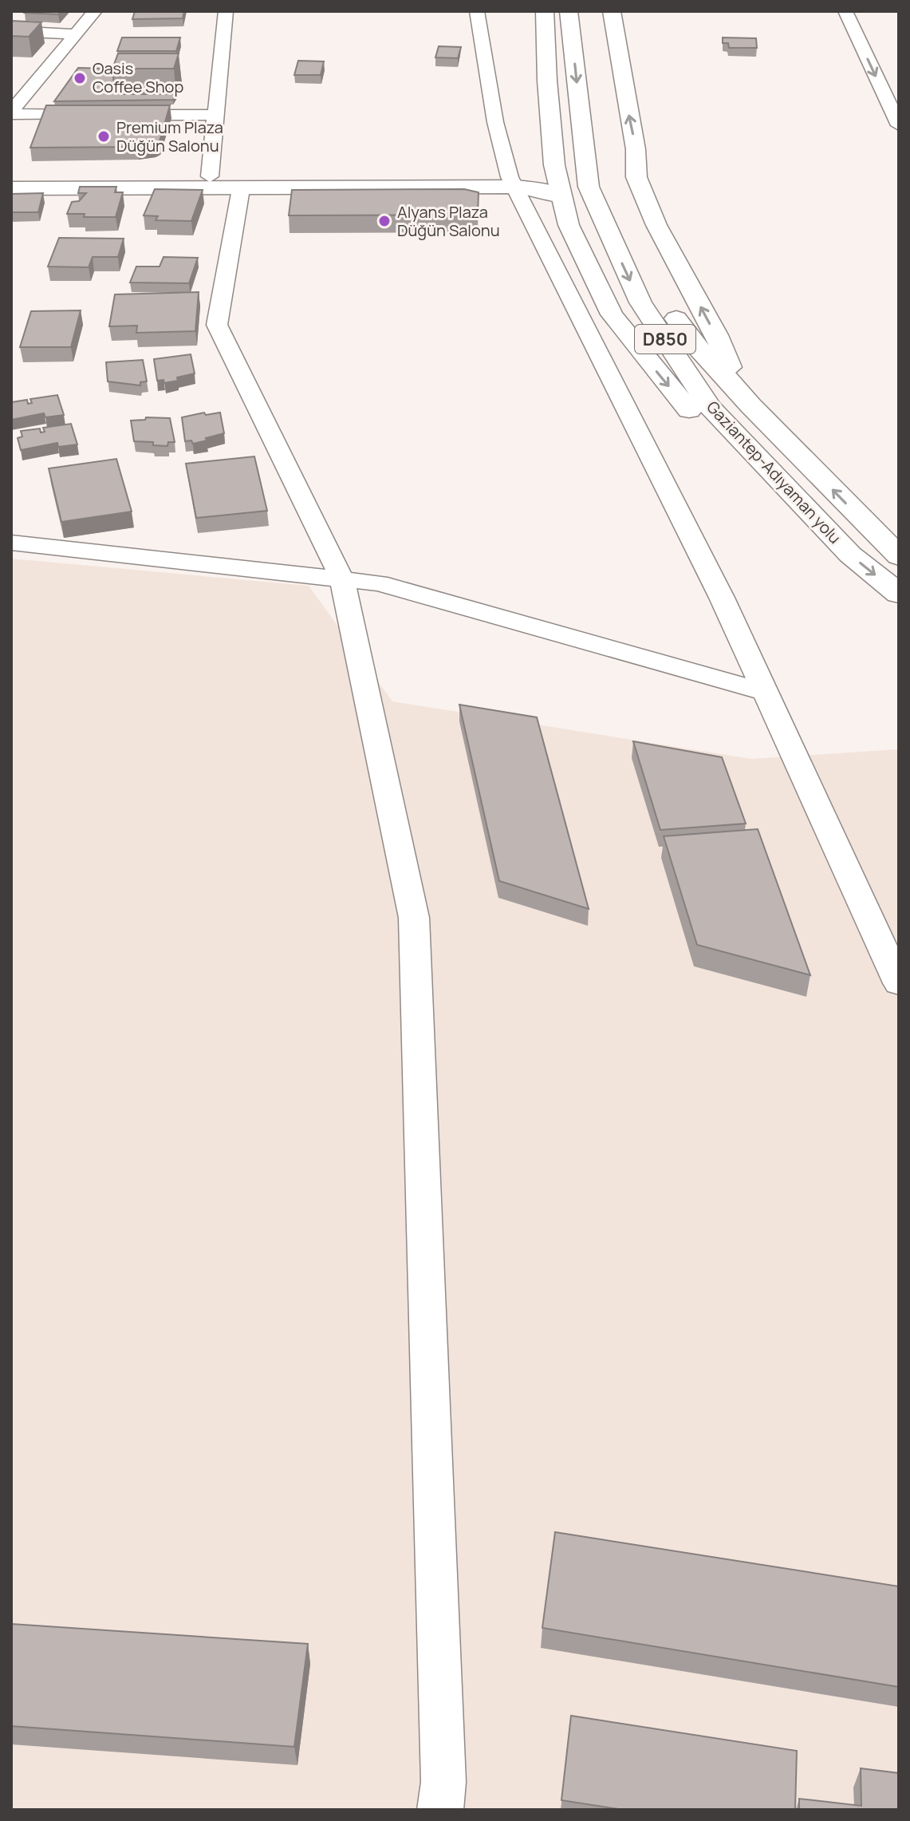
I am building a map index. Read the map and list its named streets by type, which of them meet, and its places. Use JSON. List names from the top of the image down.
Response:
{
  "streets": {
    "main road": ["D850", "Gaziantep-Adıyaman yolu"]
  },
  "places": ["Oasis Coffee Shop", "Premium Plaza Düğün Salonu", "Alyans Plaza Düğün Salonu"]
}
